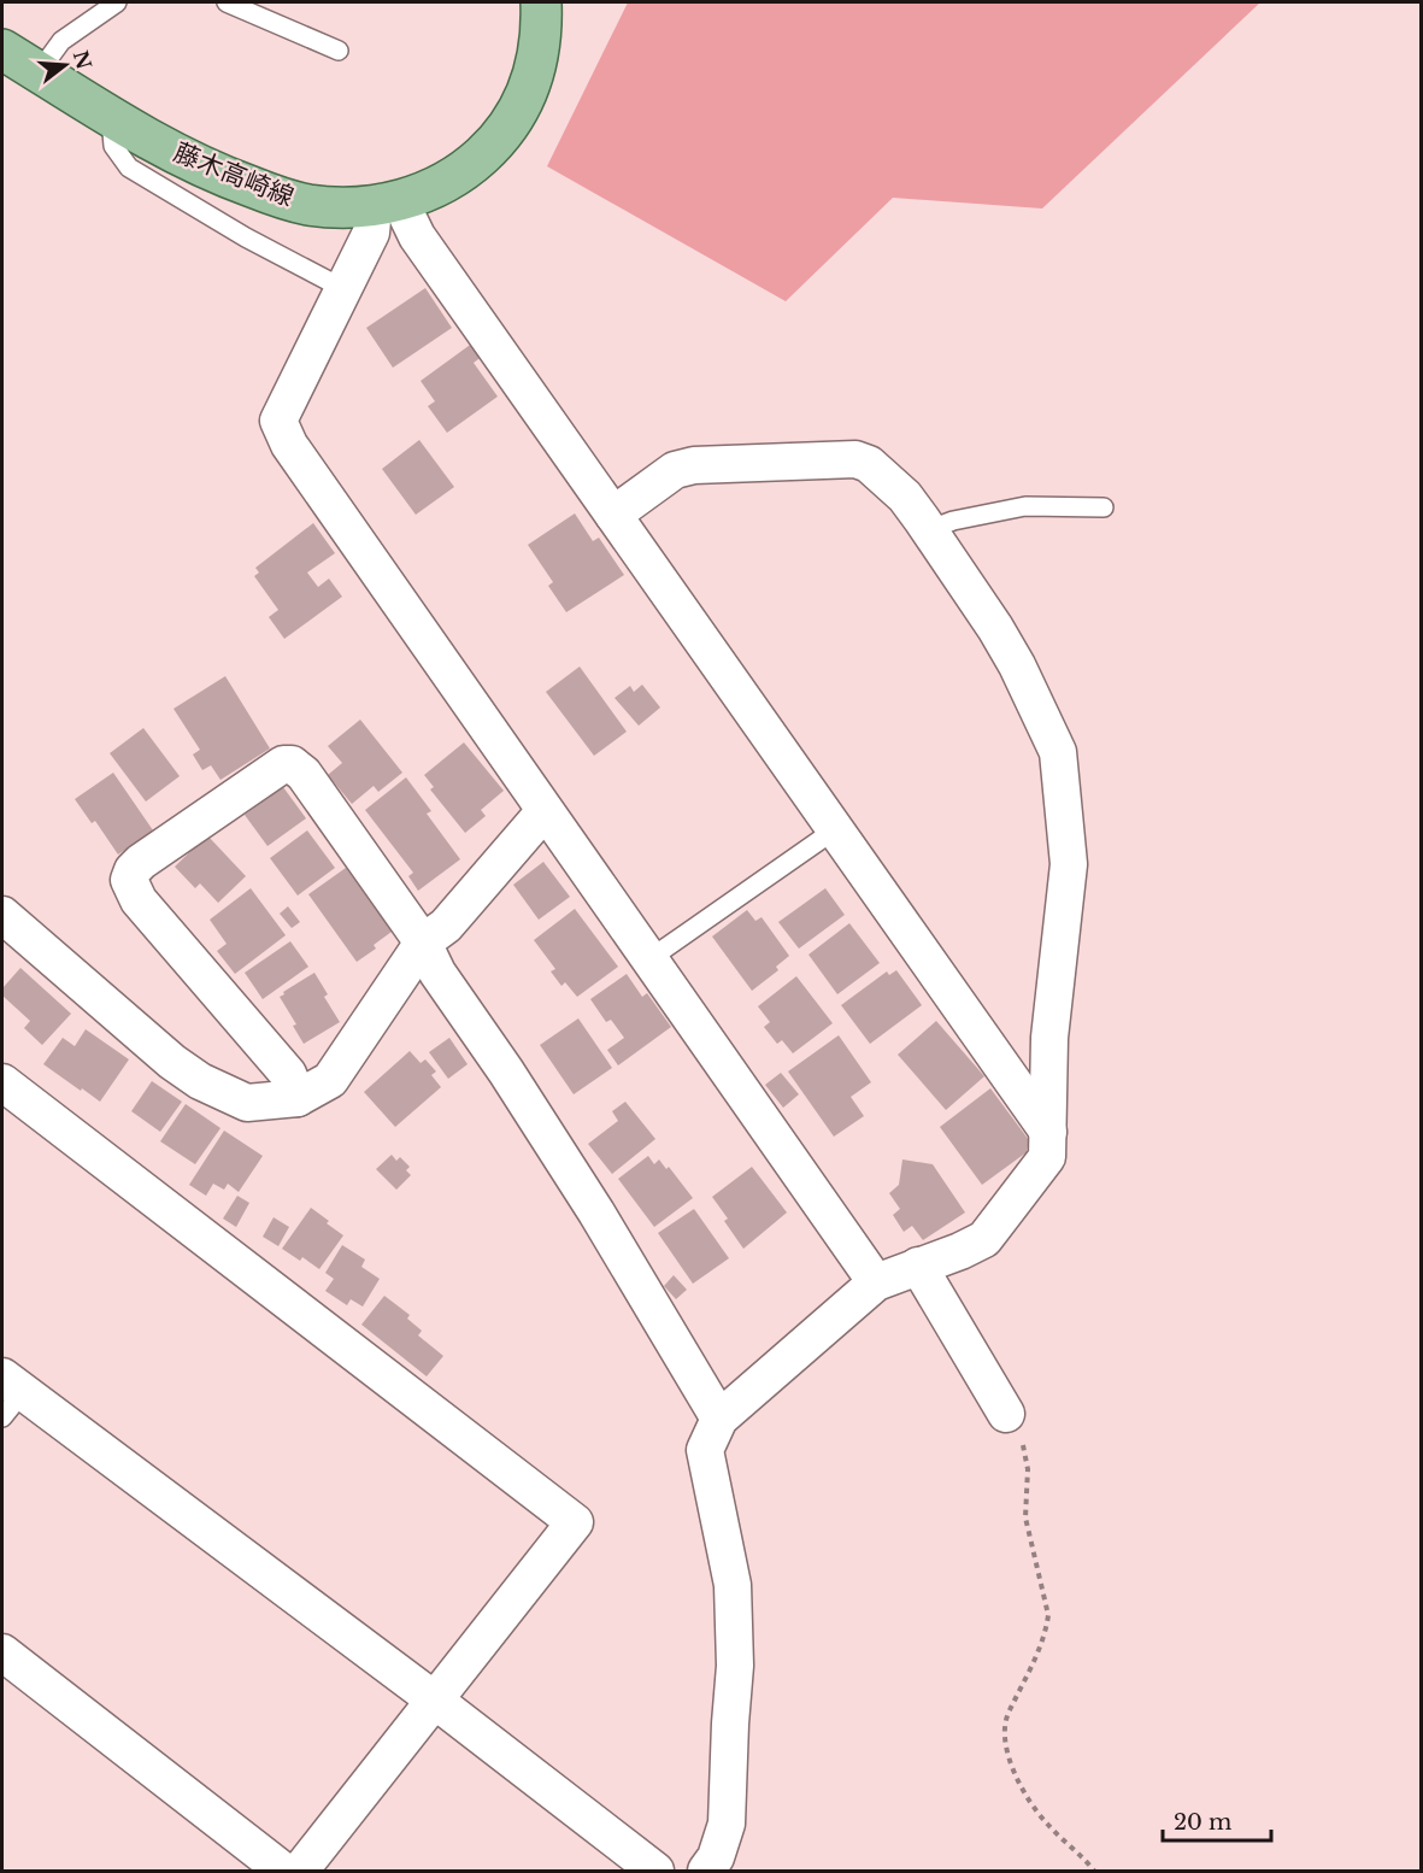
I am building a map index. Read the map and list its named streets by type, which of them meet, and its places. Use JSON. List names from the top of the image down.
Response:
{
  "streets": {
    "main road": ["藤木高崎線"]
  },
  "scale_bar": "20 m",
  "north": "right"
}
